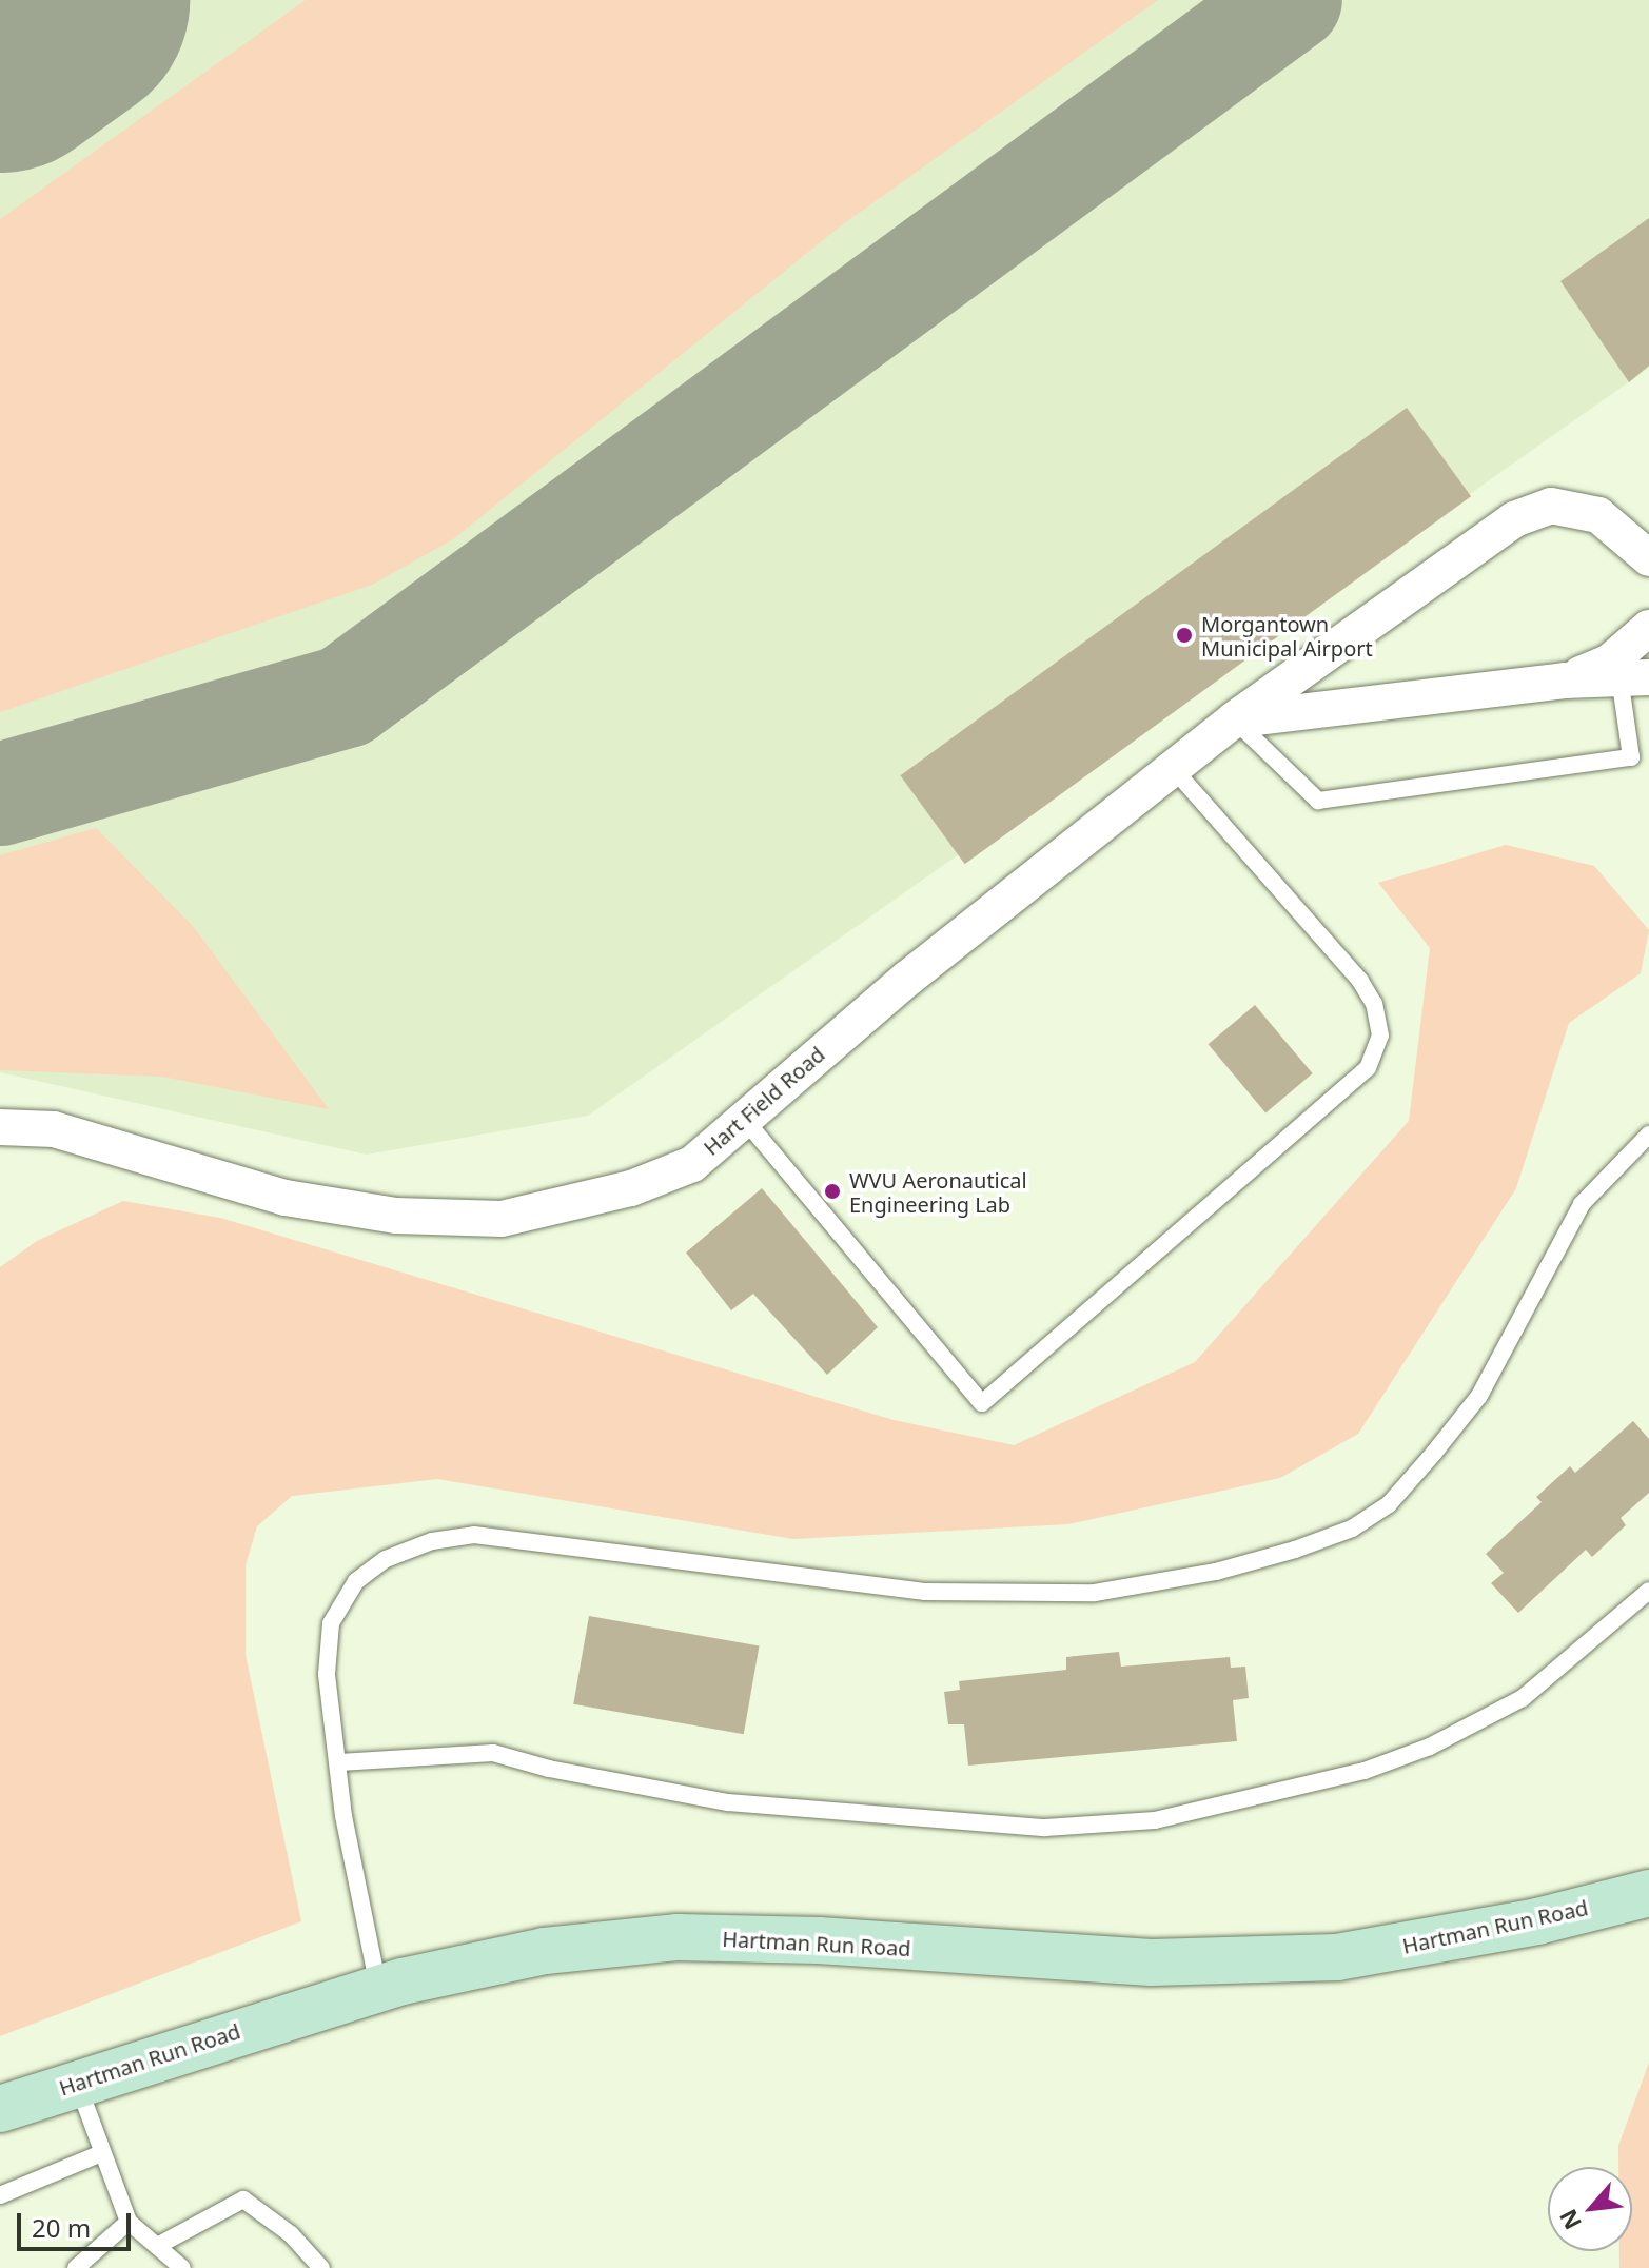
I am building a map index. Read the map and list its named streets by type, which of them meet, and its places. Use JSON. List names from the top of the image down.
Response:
{
  "streets": {
    "main road": ["Hartman Run Road"],
    "street": ["Hart Field Road"]
  },
  "places": ["Morgantown Municipal Airport", "WVU Aeronautical Engineering Lab"],
  "scale_bar": "20 m",
  "north": "bottom left"
}
